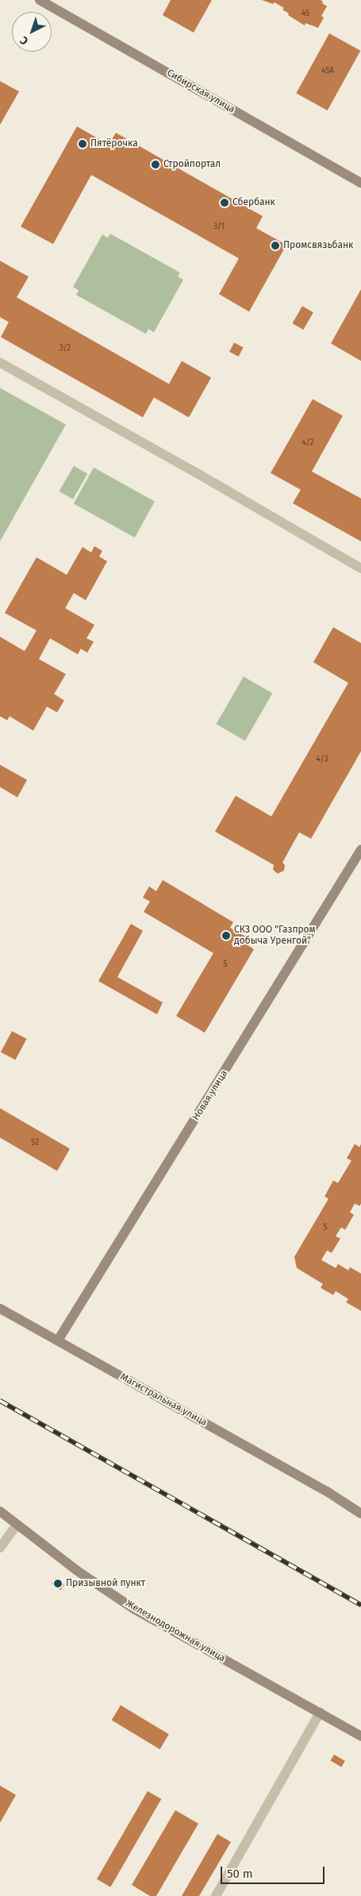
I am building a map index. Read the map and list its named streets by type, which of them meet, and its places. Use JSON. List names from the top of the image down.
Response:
{
  "streets": {
    "main road": [
      "Сибирская улица",
      "Новая улица",
      "Магистральная улица",
      "Железнодорожная улица"
    ]
  },
  "crossings": [
    ["Новая улица", "Магистральная улица"]
  ],
  "places": [
    "Пятёрочка",
    "Стройпортал",
    "Сбербанк",
    "Промсвязьбанк",
    "СКЗ ООО \"Газпром добыча Уренгой\"",
    "Призывной пункт"
  ],
  "house_numbers": [
    "45",
    "45А",
    "3/1",
    "3/2",
    "4/2",
    "4/3",
    "5",
    "52",
    "5"
  ],
  "scale_bar": "50 m",
  "north": "bottom left"
}
